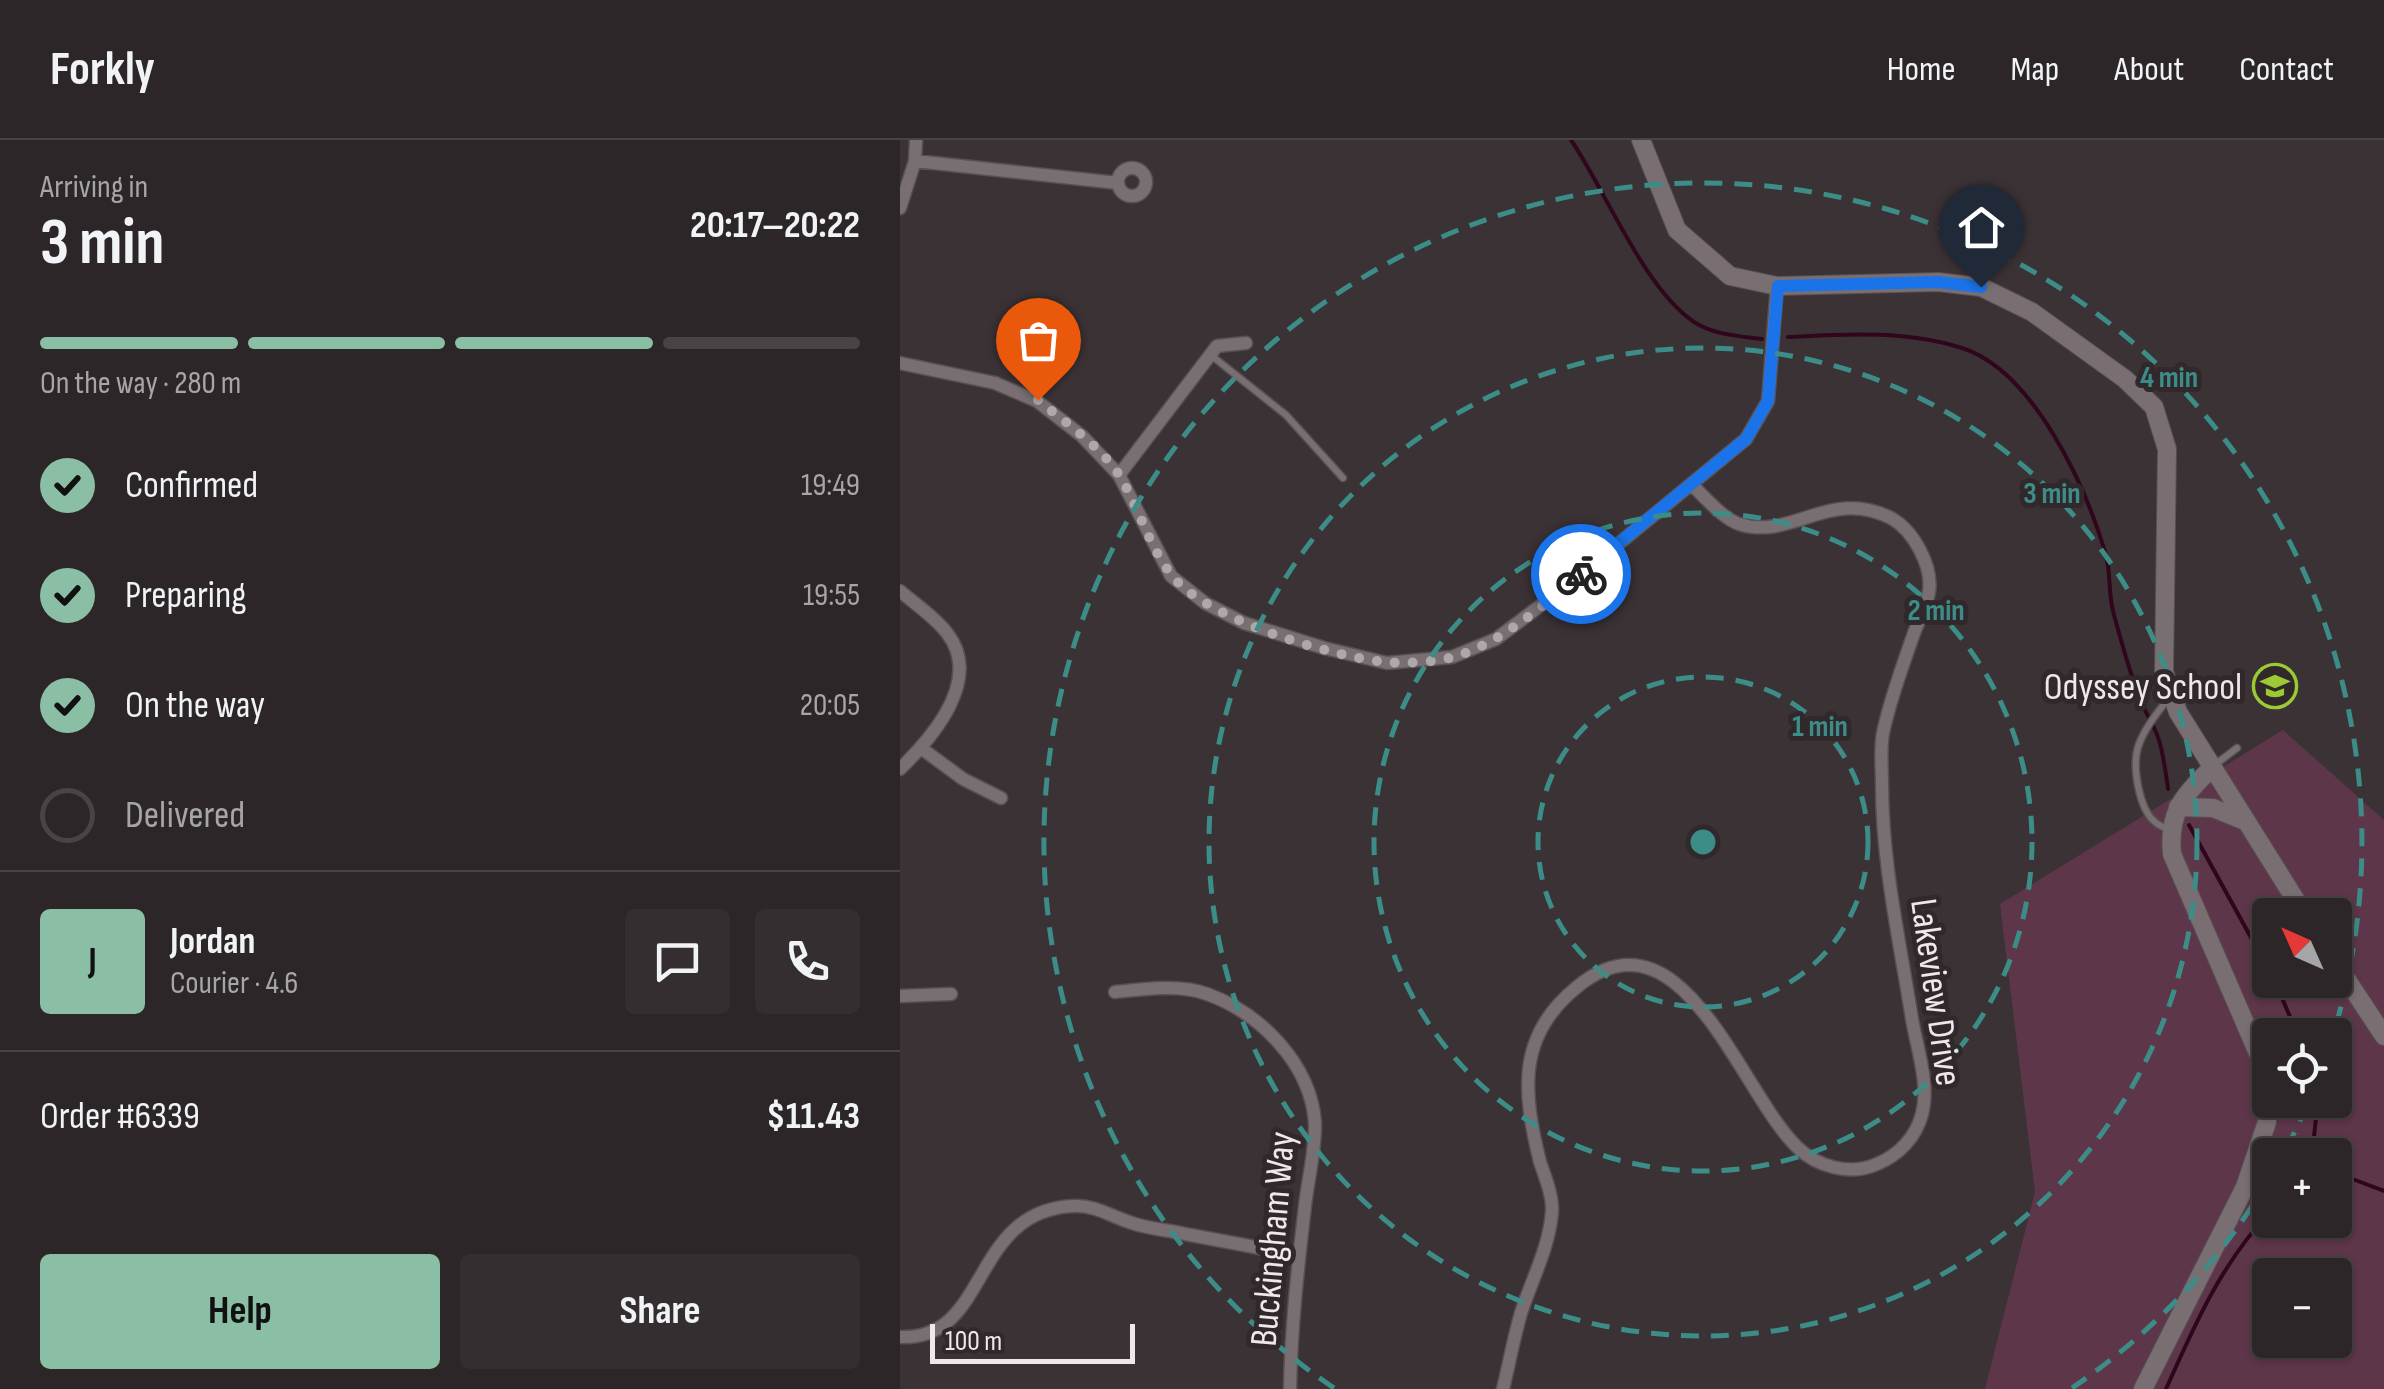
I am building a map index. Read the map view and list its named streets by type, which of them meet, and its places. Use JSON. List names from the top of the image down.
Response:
{
  "streets": {
    "street": ["Lakeview Drive", "Buckingham Way"]
  },
  "places": {
    "school or university": ["Odyssey School"]
  },
  "scale_bar": "100 m",
  "north": "top left",
  "page": {
    "header": "Forkly",
    "nav": [
      "Home",
      "Map",
      "About",
      "Contact"
    ],
    "heading": ["3 min", "Arriving in", "20:17–20:22"],
    "panel": [
      "Jordan",
      "Courier · 4.6",
      "Order #6339",
      "$11.43"
    ],
    "bar": "On the way · 280 m",
    "list": [
      ["Confirmed", "19:49"],
      ["Preparing", "19:55"],
      ["On the way", "20:05"],
      "Delivered"
    ],
    "map_buttons": ["+", "−"],
    "round": "J",
    "buttons": ["Help", "Share"],
    "scale": "100 m"
  },
  "rings": [
    "4 min",
    "3 min",
    "2 min",
    "1 min"
  ]
}
